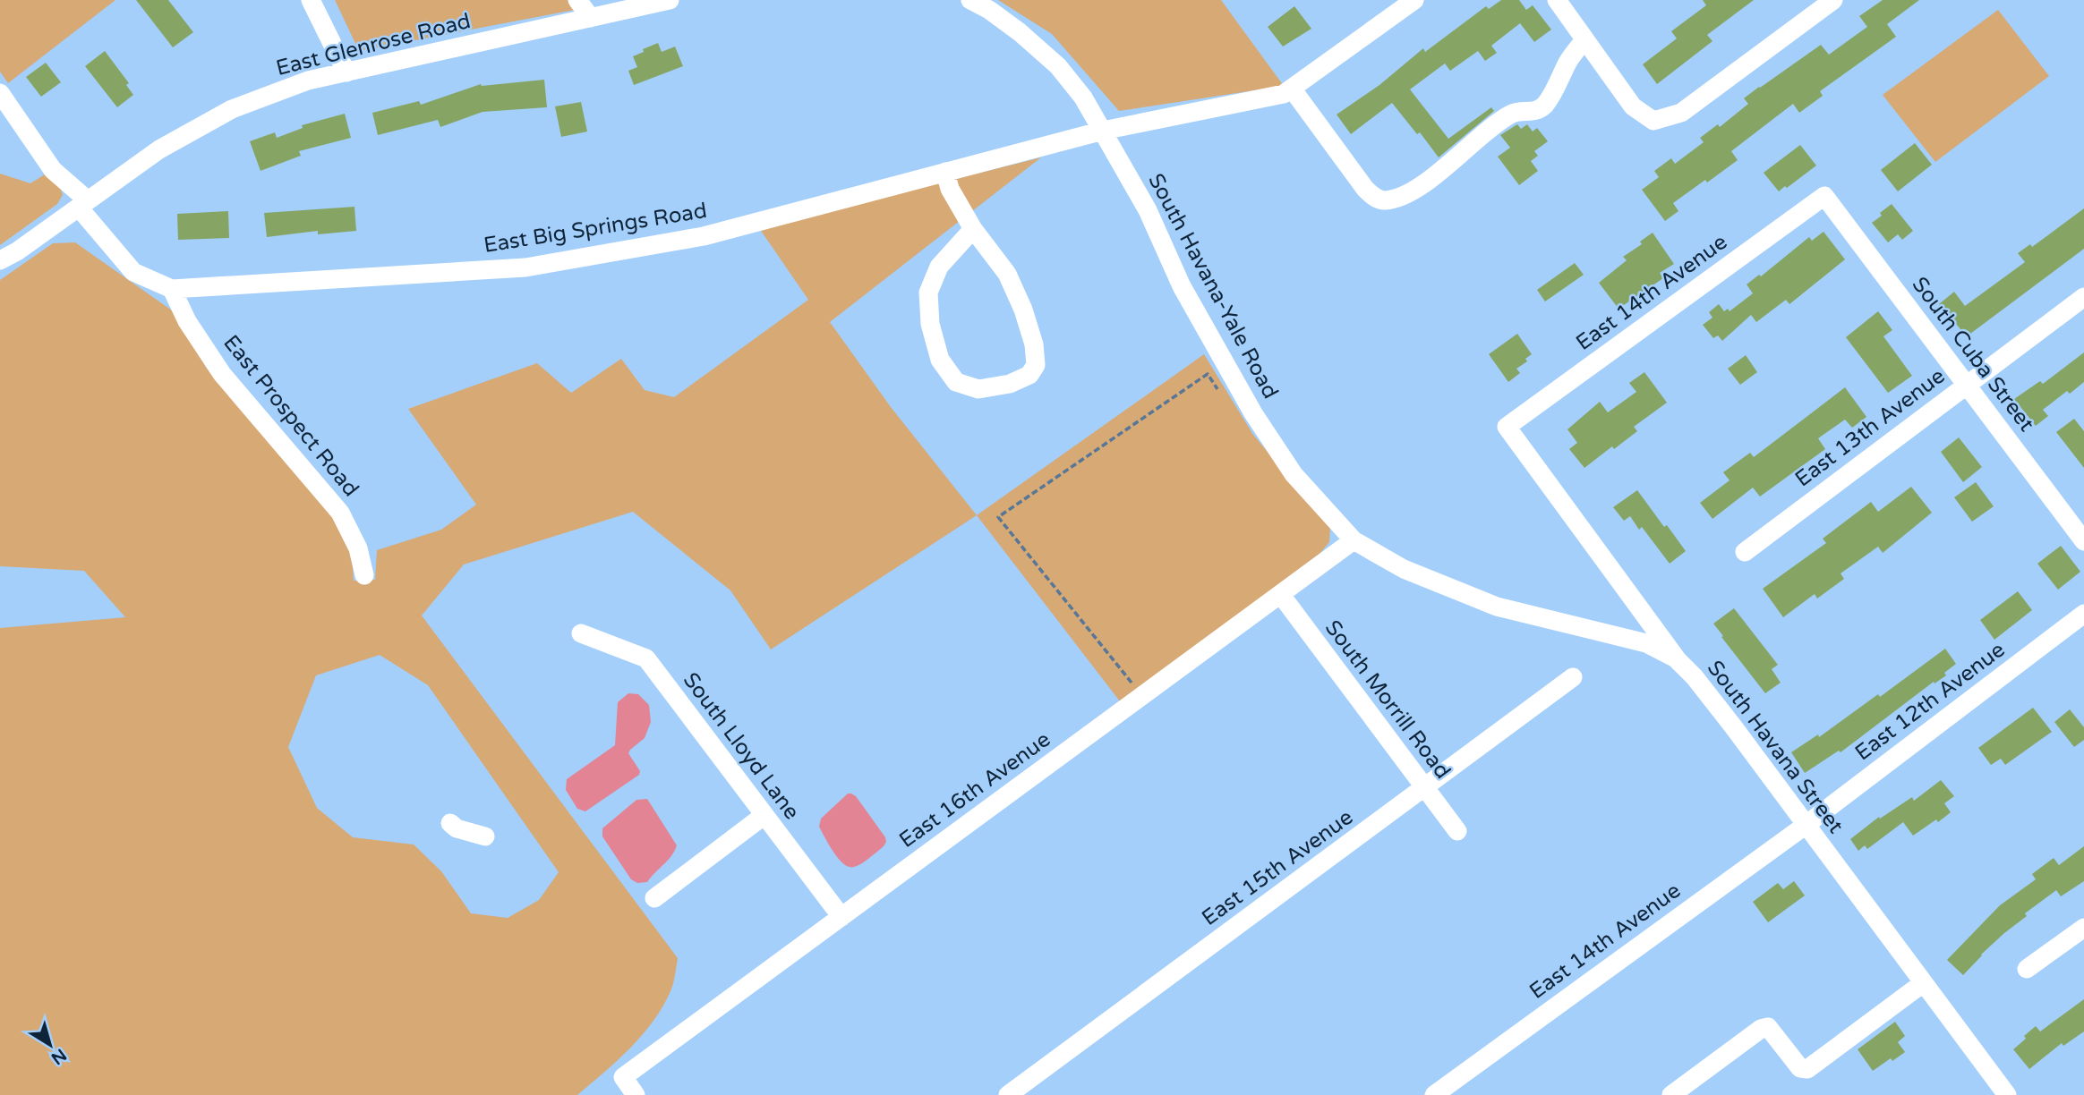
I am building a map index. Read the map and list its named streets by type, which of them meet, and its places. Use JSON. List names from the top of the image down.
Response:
{
  "streets": {
    "street": [
      "East Glenrose Road",
      "East Big Springs Road",
      "South Havana-Yale Road",
      "East 14th Avenue",
      "South Cuba Street",
      "East Prospect Road",
      "East 13th Avenue",
      "South Morrill Road",
      "East 12th Avenue",
      "South Lloyd Lane",
      "South Havana Street",
      "East 16th Avenue",
      "East 15th Avenue"
    ]
  },
  "crossings": [
    ["East Glenrose Road", "East Big Springs Road"],
    ["East Big Springs Road", "South Havana-Yale Road"],
    ["East Big Springs Road", "East Prospect Road"],
    ["South Havana-Yale Road", "South Havana Street"],
    ["South Havana-Yale Road", "East 16th Avenue"],
    ["East 14th Avenue", "South Cuba Street"],
    ["East 14th Avenue", "East 12th Avenue"],
    ["East 14th Avenue", "South Havana Street"],
    ["South Cuba Street", "East 13th Avenue"],
    ["South Morrill Road", "East 16th Avenue"],
    ["South Morrill Road", "East 15th Avenue"],
    ["East 12th Avenue", "South Havana Street"],
    ["South Lloyd Lane", "East 16th Avenue"]
  ],
  "north": "bottom right"
}
